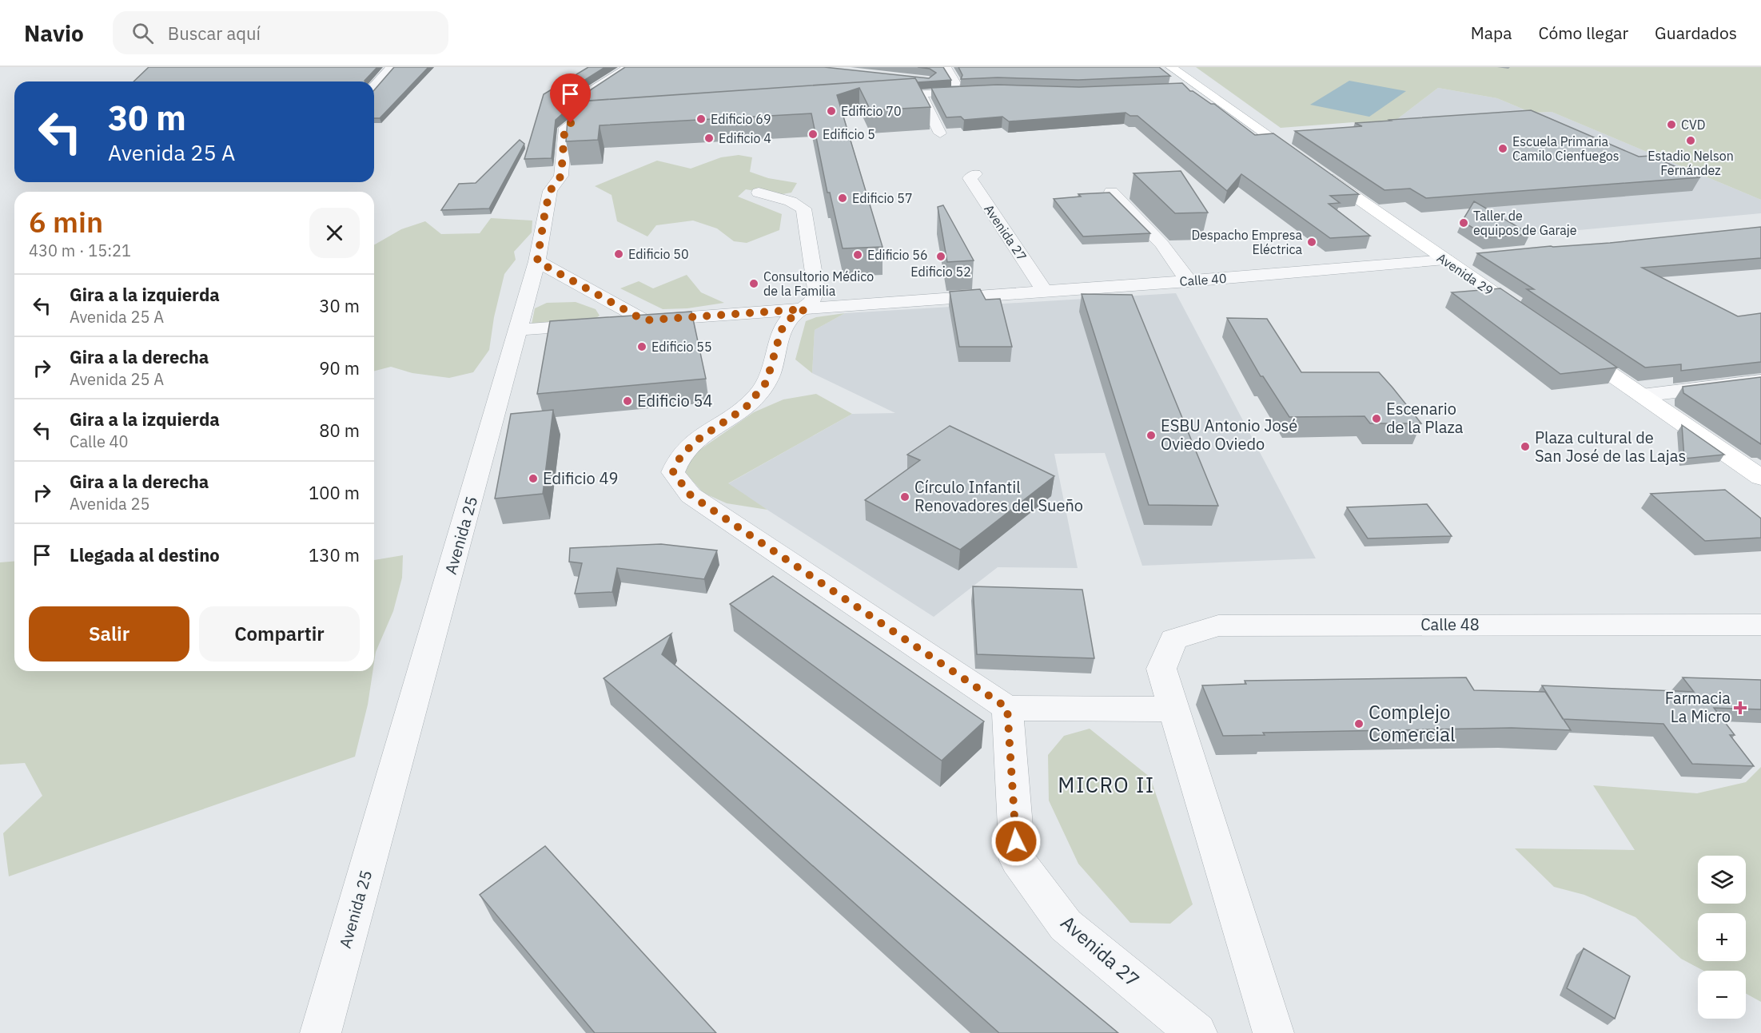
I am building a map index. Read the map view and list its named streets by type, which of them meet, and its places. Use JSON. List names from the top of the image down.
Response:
{
  "streets": {
    "main road": ["Avenida 29", "Calle 40"],
    "street": ["Avenida 27", "Avenida 25", "Calle 48"]
  },
  "crossings": [
    ["Avenida 27", "Calle 40"],
    ["Avenida 29", "Calle 40"],
    ["Calle 40", "Avenida 25"]
  ],
  "districts": ["MICRO II"],
  "places": {
    "other": [
      "Edificio 70",
      "Edificio 69",
      "CVD",
      "Edificio 5",
      "Edificio 4",
      "Estadio Nelson Fernández",
      "Escuela Primaria Camilo Cienfuegos",
      "Edificio 57",
      "Taller de equipos de Garaje",
      "Despacho Empresa Eléctrica",
      "Edificio 50",
      "Edificio 56",
      "Edificio 52",
      "Consultorio Médico de la Familia",
      "Edificio 55",
      "Edificio 54",
      "Escenario de la Plaza",
      "ESBU Antonio José Oviedo Oviedo",
      "Plaza cultural de San José de las Lajas",
      "Edificio 49",
      "Círculo Infantil Renovadores del Sueño",
      "Complejo Comercial"
    ],
    "health": ["Farmacia La Micro"]
  },
  "page": {
    "header": "Navio",
    "search": "Buscar aquí",
    "nav": ["Mapa", "Cómo llegar", "Guardados"],
    "turn": ["30 m", "Avenida 25 A"],
    "heading": ["6 min", "430 m · 15:21"],
    "list": [
      {
        "name": "Gira a la izquierda",
        "note": "Avenida 25 A",
        "value": "30 m"
      },
      {
        "name": "Gira a la derecha",
        "note": "Avenida 25 A",
        "value": "90 m"
      },
      {
        "name": "Gira a la izquierda",
        "note": "Calle 40",
        "value": "80 m"
      },
      {
        "name": "Gira a la derecha",
        "note": "Avenida 25",
        "value": "100 m"
      },
      {
        "name": "Llegada al destino",
        "value": "130 m"
      }
    ],
    "buttons": ["Salir", "Compartir"],
    "map_buttons": ["+", "−"]
  }
}
